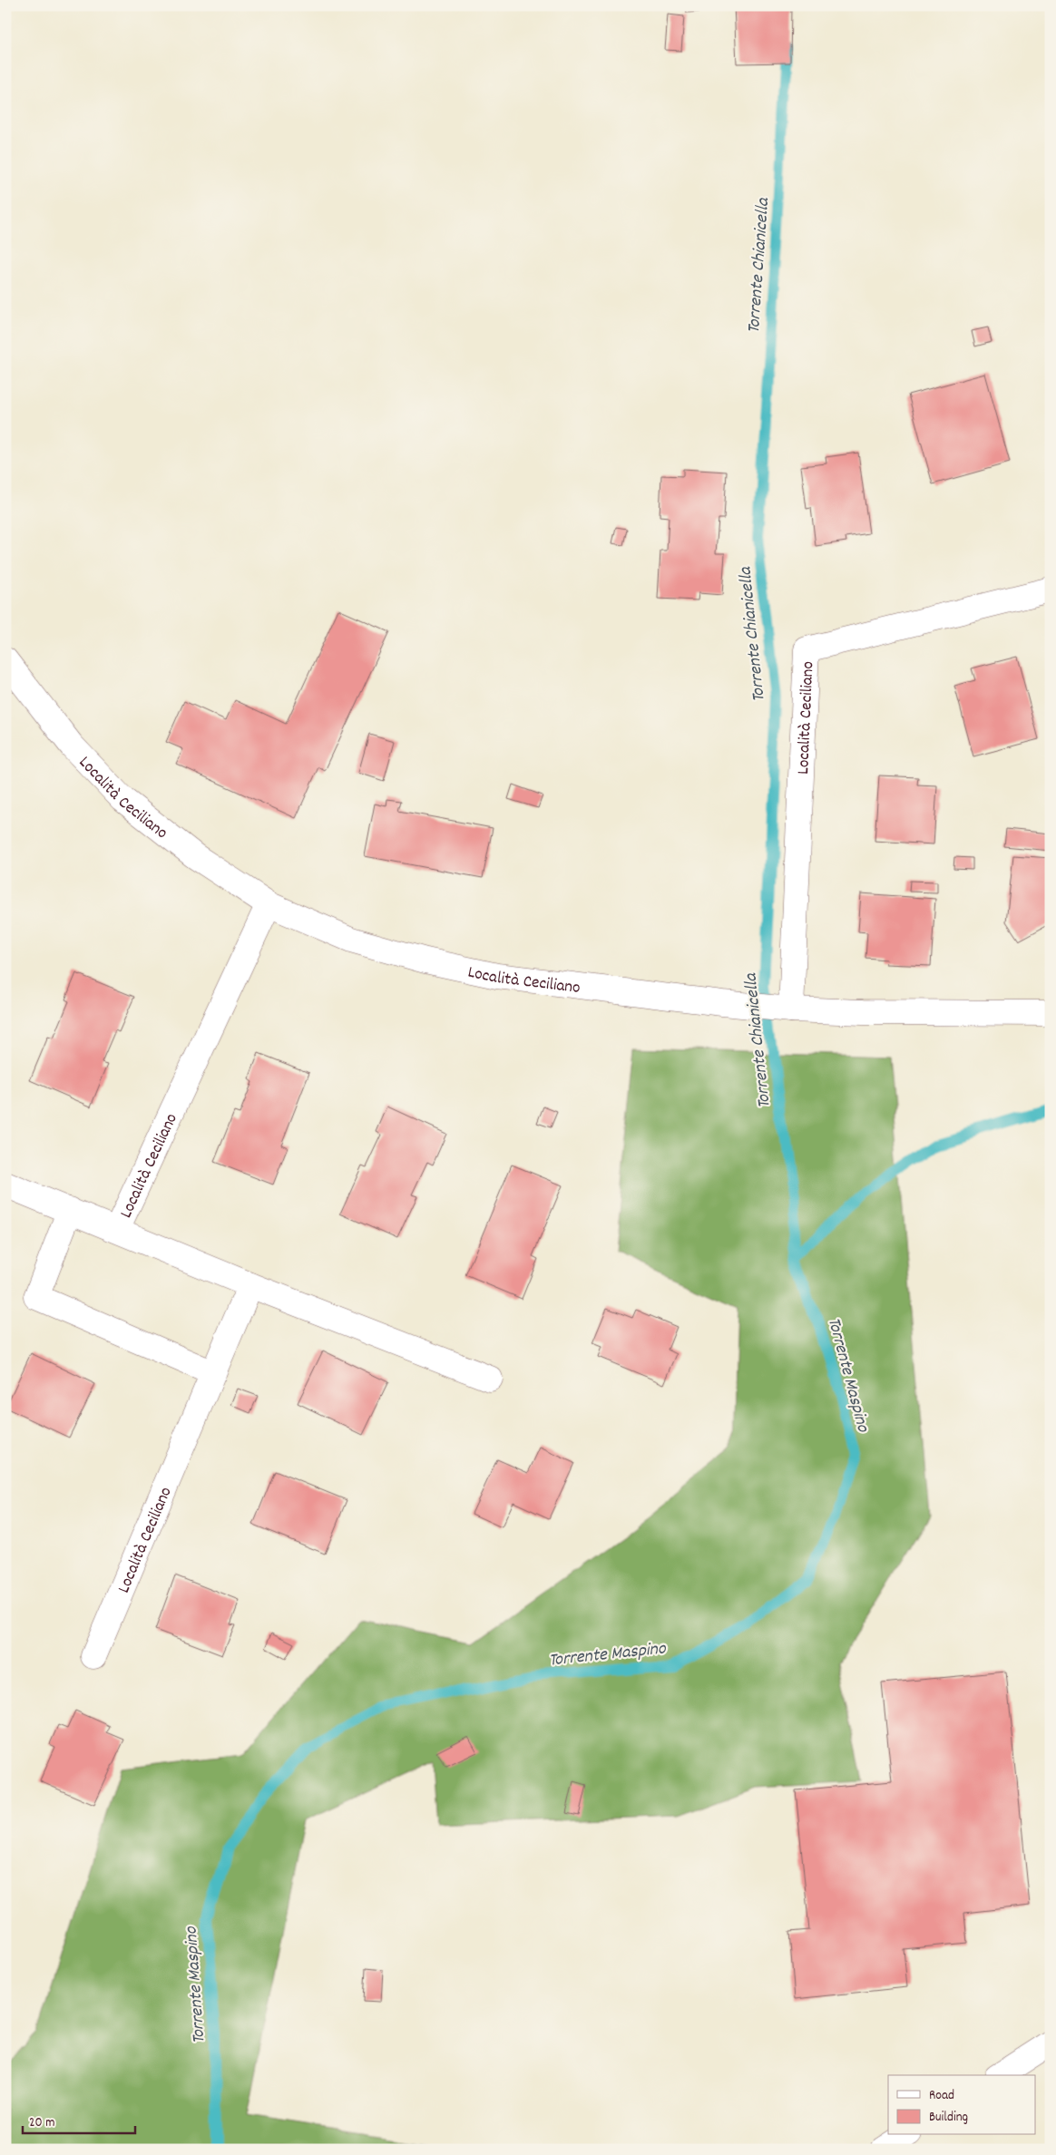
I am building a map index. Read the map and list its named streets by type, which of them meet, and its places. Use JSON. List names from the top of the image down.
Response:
{
  "streets": {
    "street": ["Località Ceciliano"]
  },
  "water": ["Torrente Chianicella", "Torrente Maspino"],
  "legend": ["Road", "Building"],
  "scale_bar": "20 m"
}
